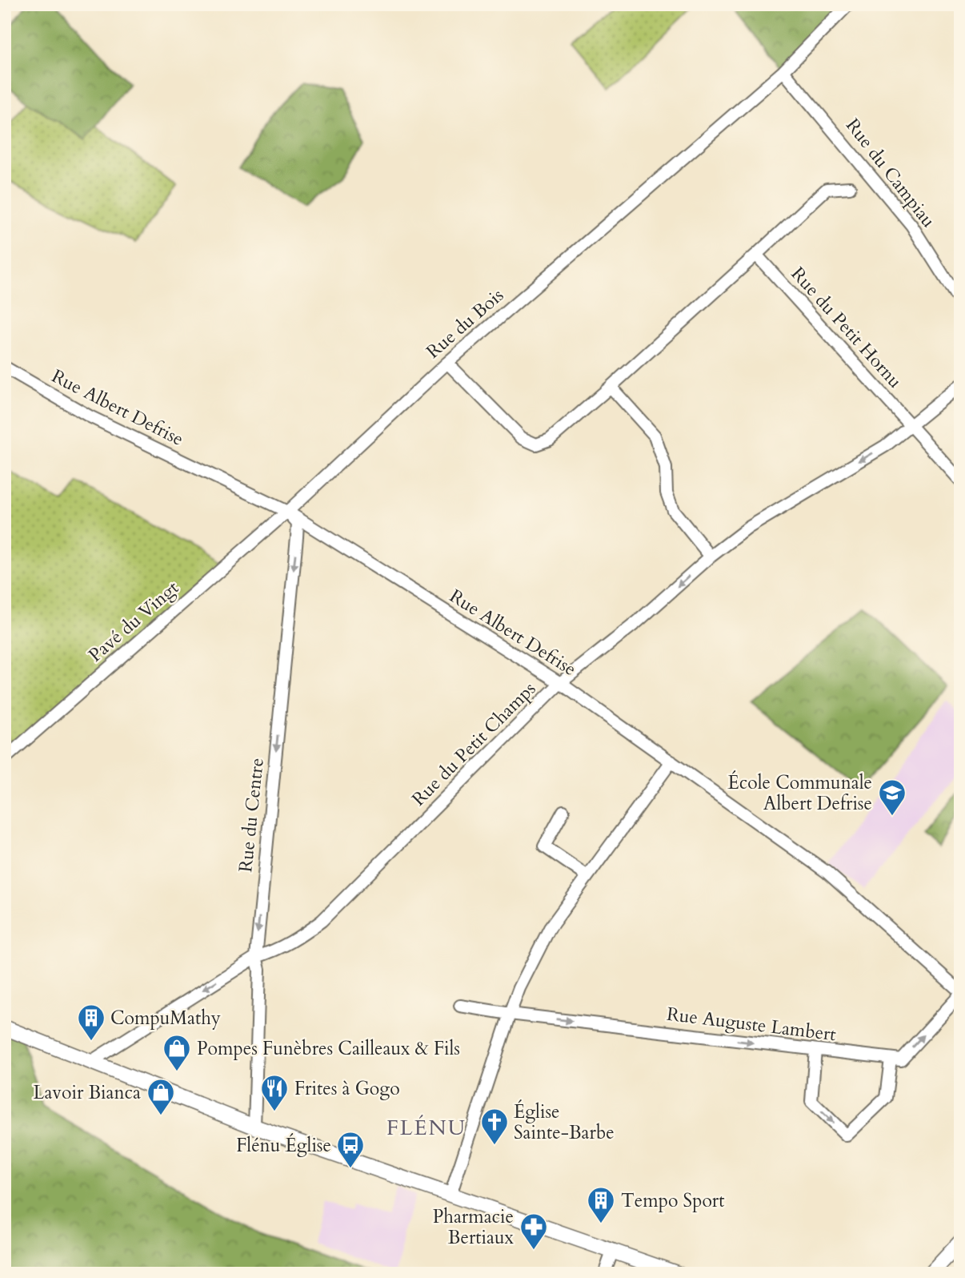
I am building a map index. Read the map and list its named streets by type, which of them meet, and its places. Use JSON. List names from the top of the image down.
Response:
{
  "streets": {
    "street": [
      "Rue du Campiau",
      "Rue du Bois",
      "Rue du Petit Hornu",
      "Rue Albert Defrise",
      "Pavé du Vingt",
      "Rue du Petit Champs",
      "Rue du Centre",
      "Rue Auguste Lambert"
    ]
  },
  "crossings": [
    ["Rue du Campiau", "Rue du Bois"],
    ["Rue du Bois", "Rue Albert Defrise"],
    ["Rue du Bois", "Pavé du Vingt"],
    ["Rue du Bois", "Rue du Centre"],
    ["Rue du Petit Hornu", "Rue du Petit Champs"],
    ["Rue Albert Defrise", "Pavé du Vingt"],
    ["Rue Albert Defrise", "Rue du Petit Champs"],
    ["Rue Albert Defrise", "Rue du Centre"],
    ["Pavé du Vingt", "Rue du Centre"],
    ["Rue du Petit Champs", "Rue du Centre"]
  ],
  "one_way": ["Rue du Petit Champs", "Rue du Centre", "Rue Auguste Lambert"],
  "districts": ["FLÉNU"],
  "places": {
    "school or university": ["École Communale Albert Defrise"],
    "building": ["CompuMathy", "Tempo Sport"],
    "shop": ["Pompes Funèbres Cailleaux & Fils", "Lavoir Bianca"],
    "restaurant": ["Frites à Gogo"],
    "church": ["Église Sainte-Barbe"],
    "bus stop": ["Flénu Église"],
    "pharmacy": ["Pharmacie Bertiaux"]
  }
}
